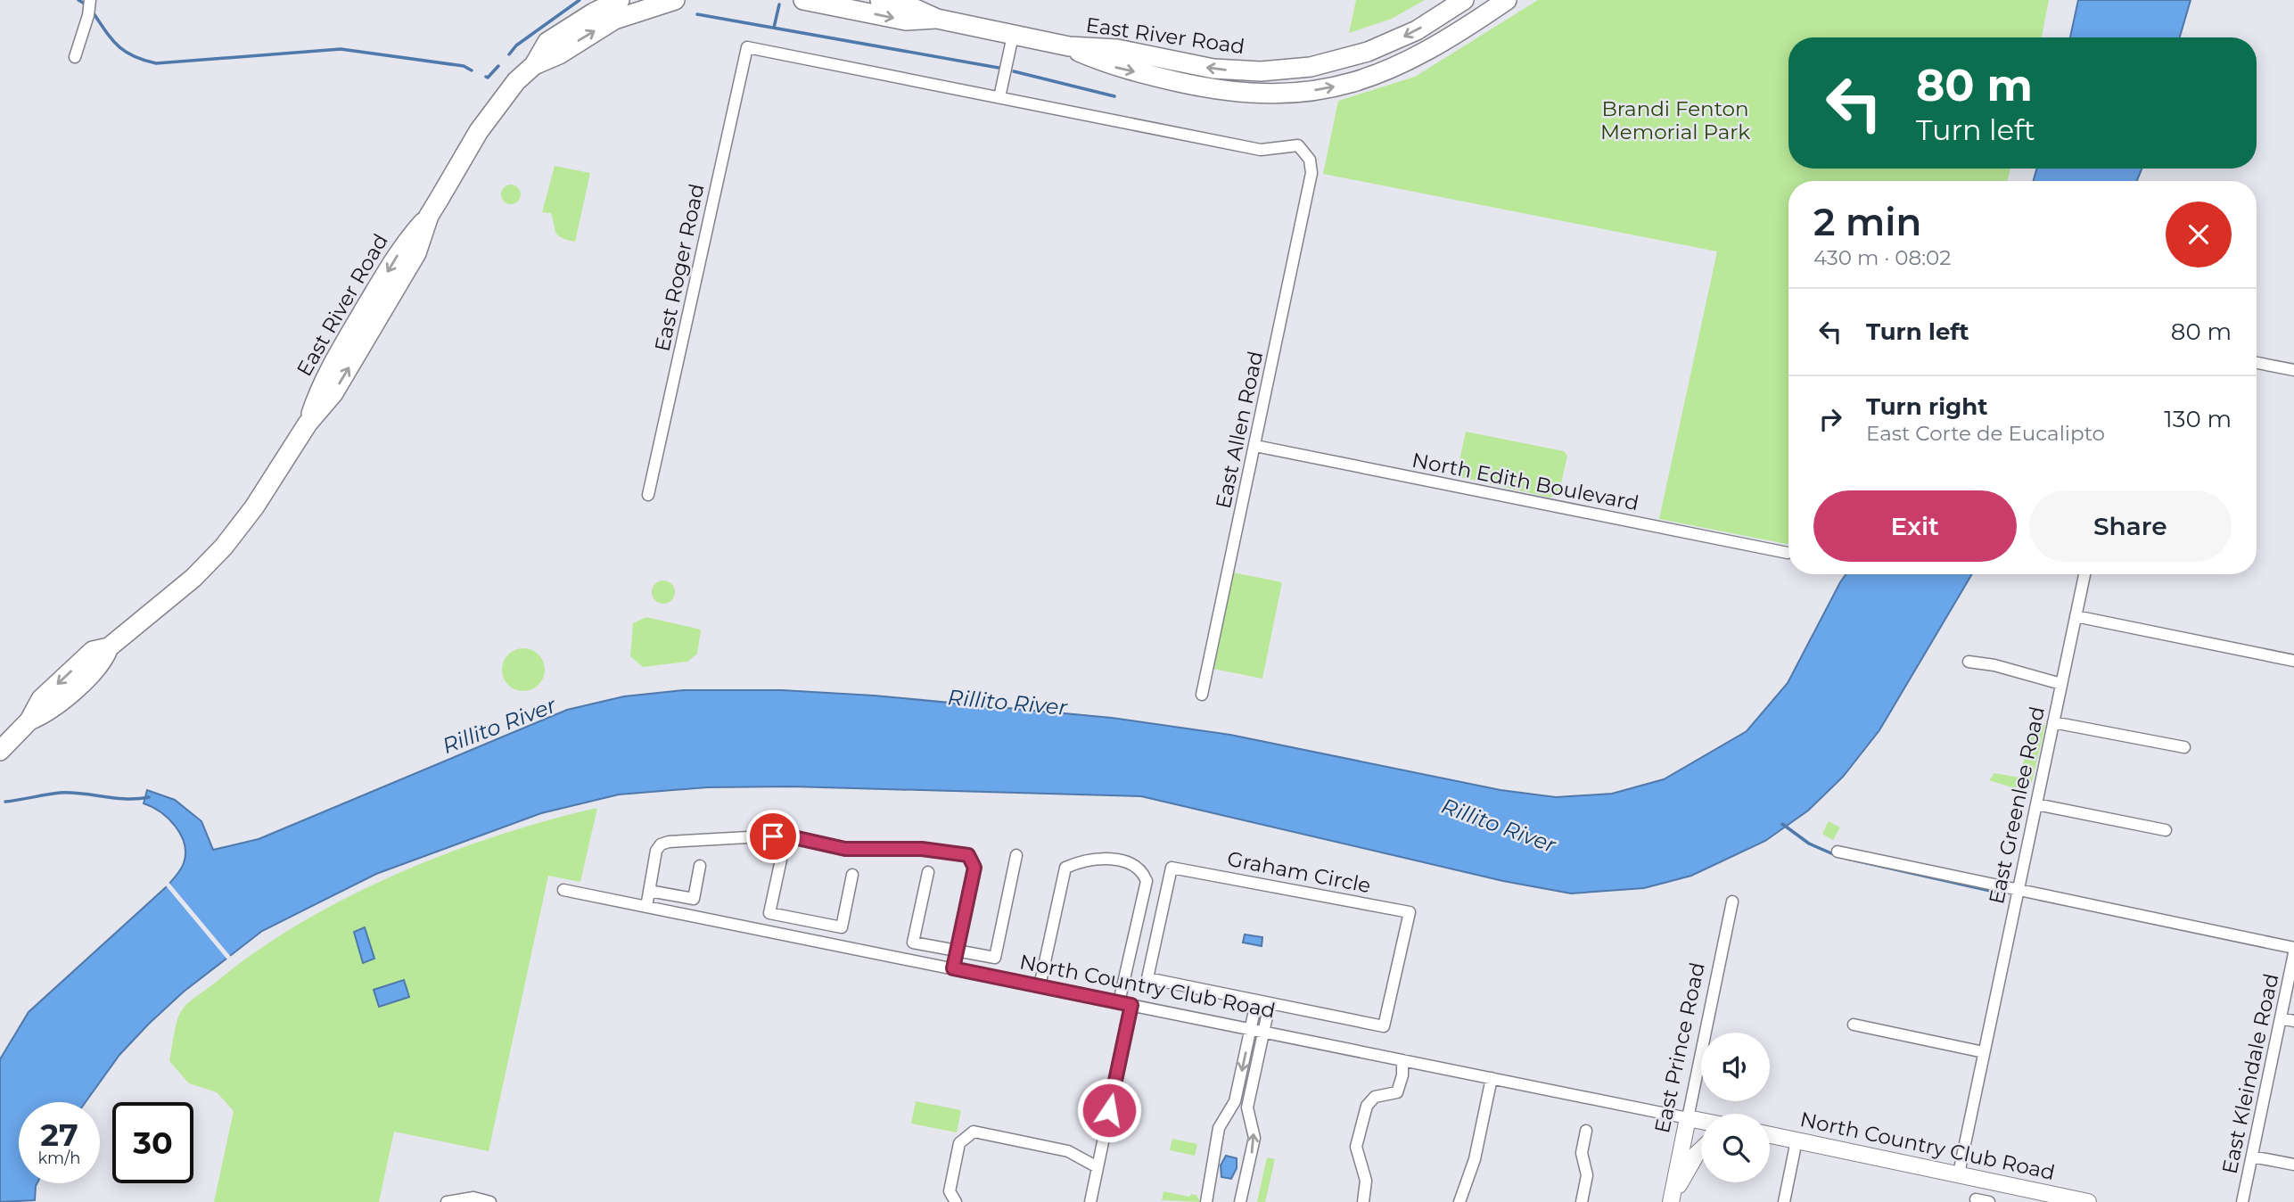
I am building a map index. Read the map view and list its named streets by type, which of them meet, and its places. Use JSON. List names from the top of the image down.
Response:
{
  "streets": {
    "main road": ["East River Road", "North Country Club Road", "East Prince Road"],
    "street": [
      "East Roger Road",
      "East Allen Road",
      "North Edith Boulevard",
      "East Greenlee Road",
      "Graham Circle",
      "East Kleindale Road"
    ]
  },
  "crossings": [
    ["East Roger Road", "East Allen Road"],
    ["East Allen Road", "North Edith Boulevard"],
    ["East Greenlee Road", "North Country Club Road"],
    ["North Country Club Road", "East Prince Road"]
  ],
  "water": ["Rillito River"],
  "parks": ["Brandi Fenton Memorial Park"],
  "page": {
    "turn": ["80 m", "Turn left"],
    "heading": ["2 min", "430 m · 08:02"],
    "list": [
      {
        "name": "Turn left",
        "value": "80 m"
      },
      {
        "name": "Turn right",
        "note": "East Corte de Eucalipto",
        "value": "130 m"
      }
    ],
    "buttons": ["Exit", "Share"],
    "speed": "27 km/h",
    "limit": "30"
  }
}
